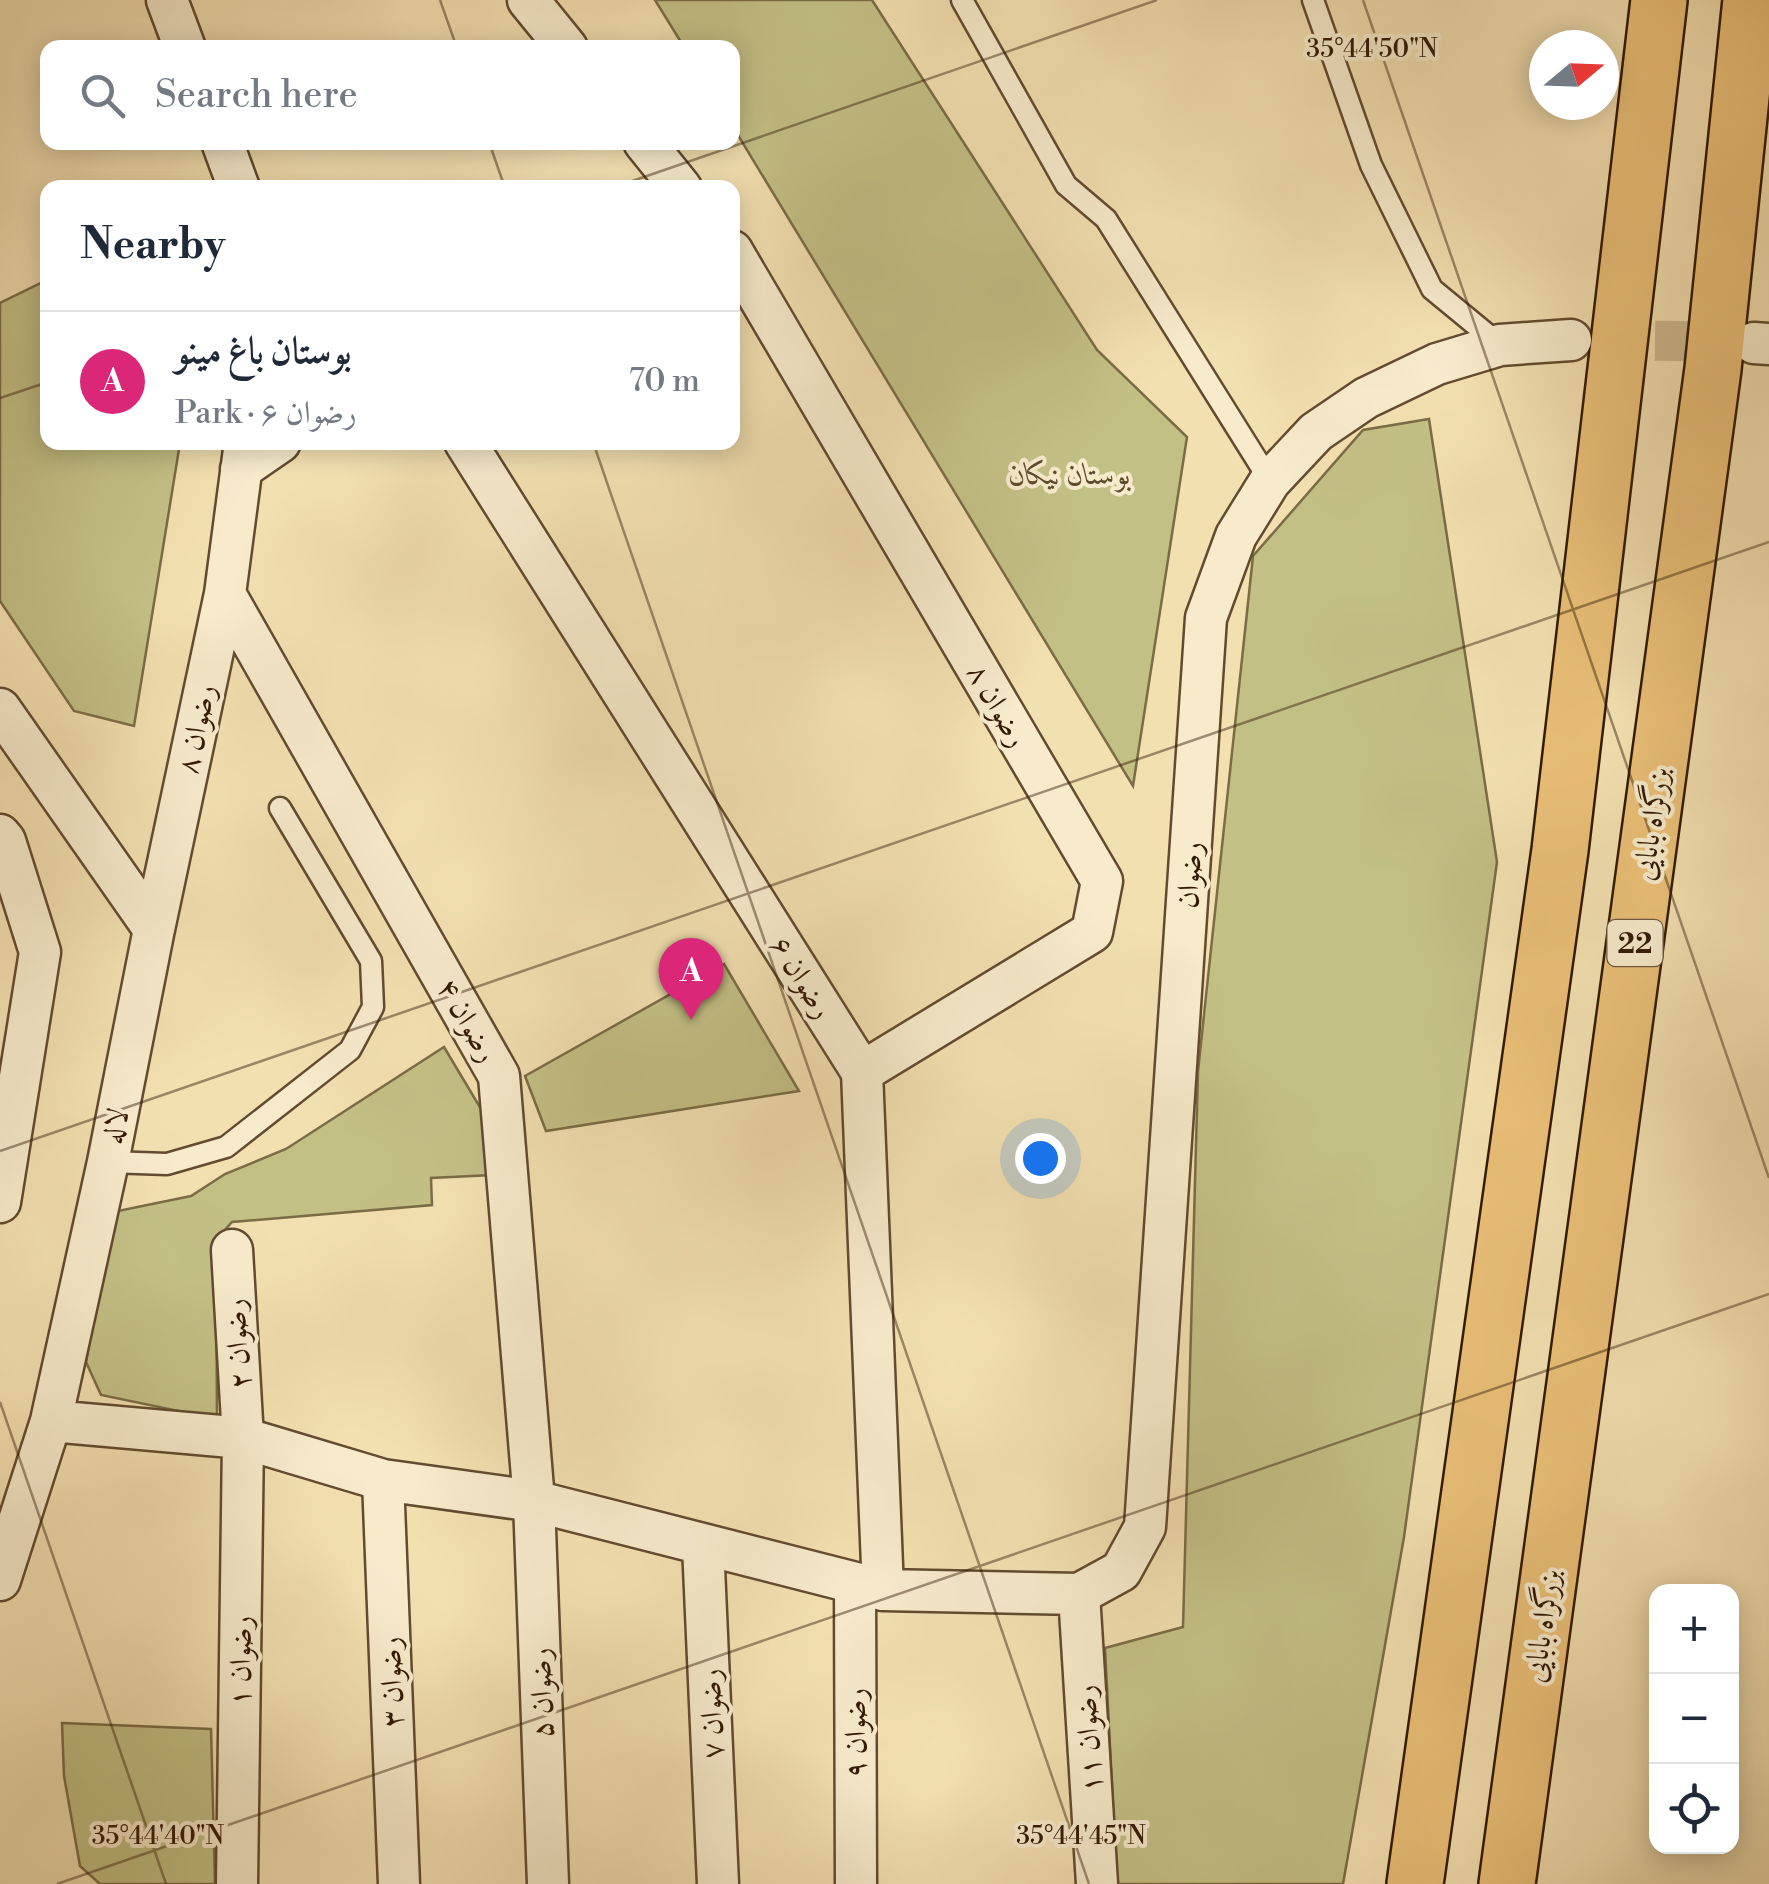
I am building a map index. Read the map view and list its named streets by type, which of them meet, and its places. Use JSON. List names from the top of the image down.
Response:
{
  "streets": {
    "highway": ["بزرگراه بابایی", "22"],
    "street": [
      "رضوان ۸",
      "رضوان",
      "رضوان ۶",
      "رضوان ۴",
      "لاله",
      "رضوان ۲",
      "رضوان ۱",
      "رضوان ۳",
      "رضوان ۵",
      "رضوان ۷",
      "رضوان ۹",
      "رضوان ۱۱"
    ]
  },
  "crossings": [
    ["رضوان ۸", "رضوان ۶"],
    ["رضوان ۸", "رضوان ۴"],
    ["رضوان ۸", "لاله"],
    ["رضوان", "رضوان ۱۱"],
    ["رضوان ۶", "رضوان ۹"],
    ["رضوان ۴", "رضوان ۵"],
    ["رضوان ۲", "رضوان ۱"]
  ],
  "parks": ["بوستان نیکان"],
  "north": "right",
  "page": {
    "search": "Search here",
    "heading": "Nearby",
    "list": [
      {
        "mark": "A",
        "name": "بوستان باغ مینو",
        "note": "Park · رضوان ۶",
        "value": "70 m"
      }
    ],
    "pins": "A",
    "map_buttons": ["+", "−"]
  },
  "coordinates": ["35°44'50\"N", "35°44'40\"N", "35°44'45\"N"]
}
